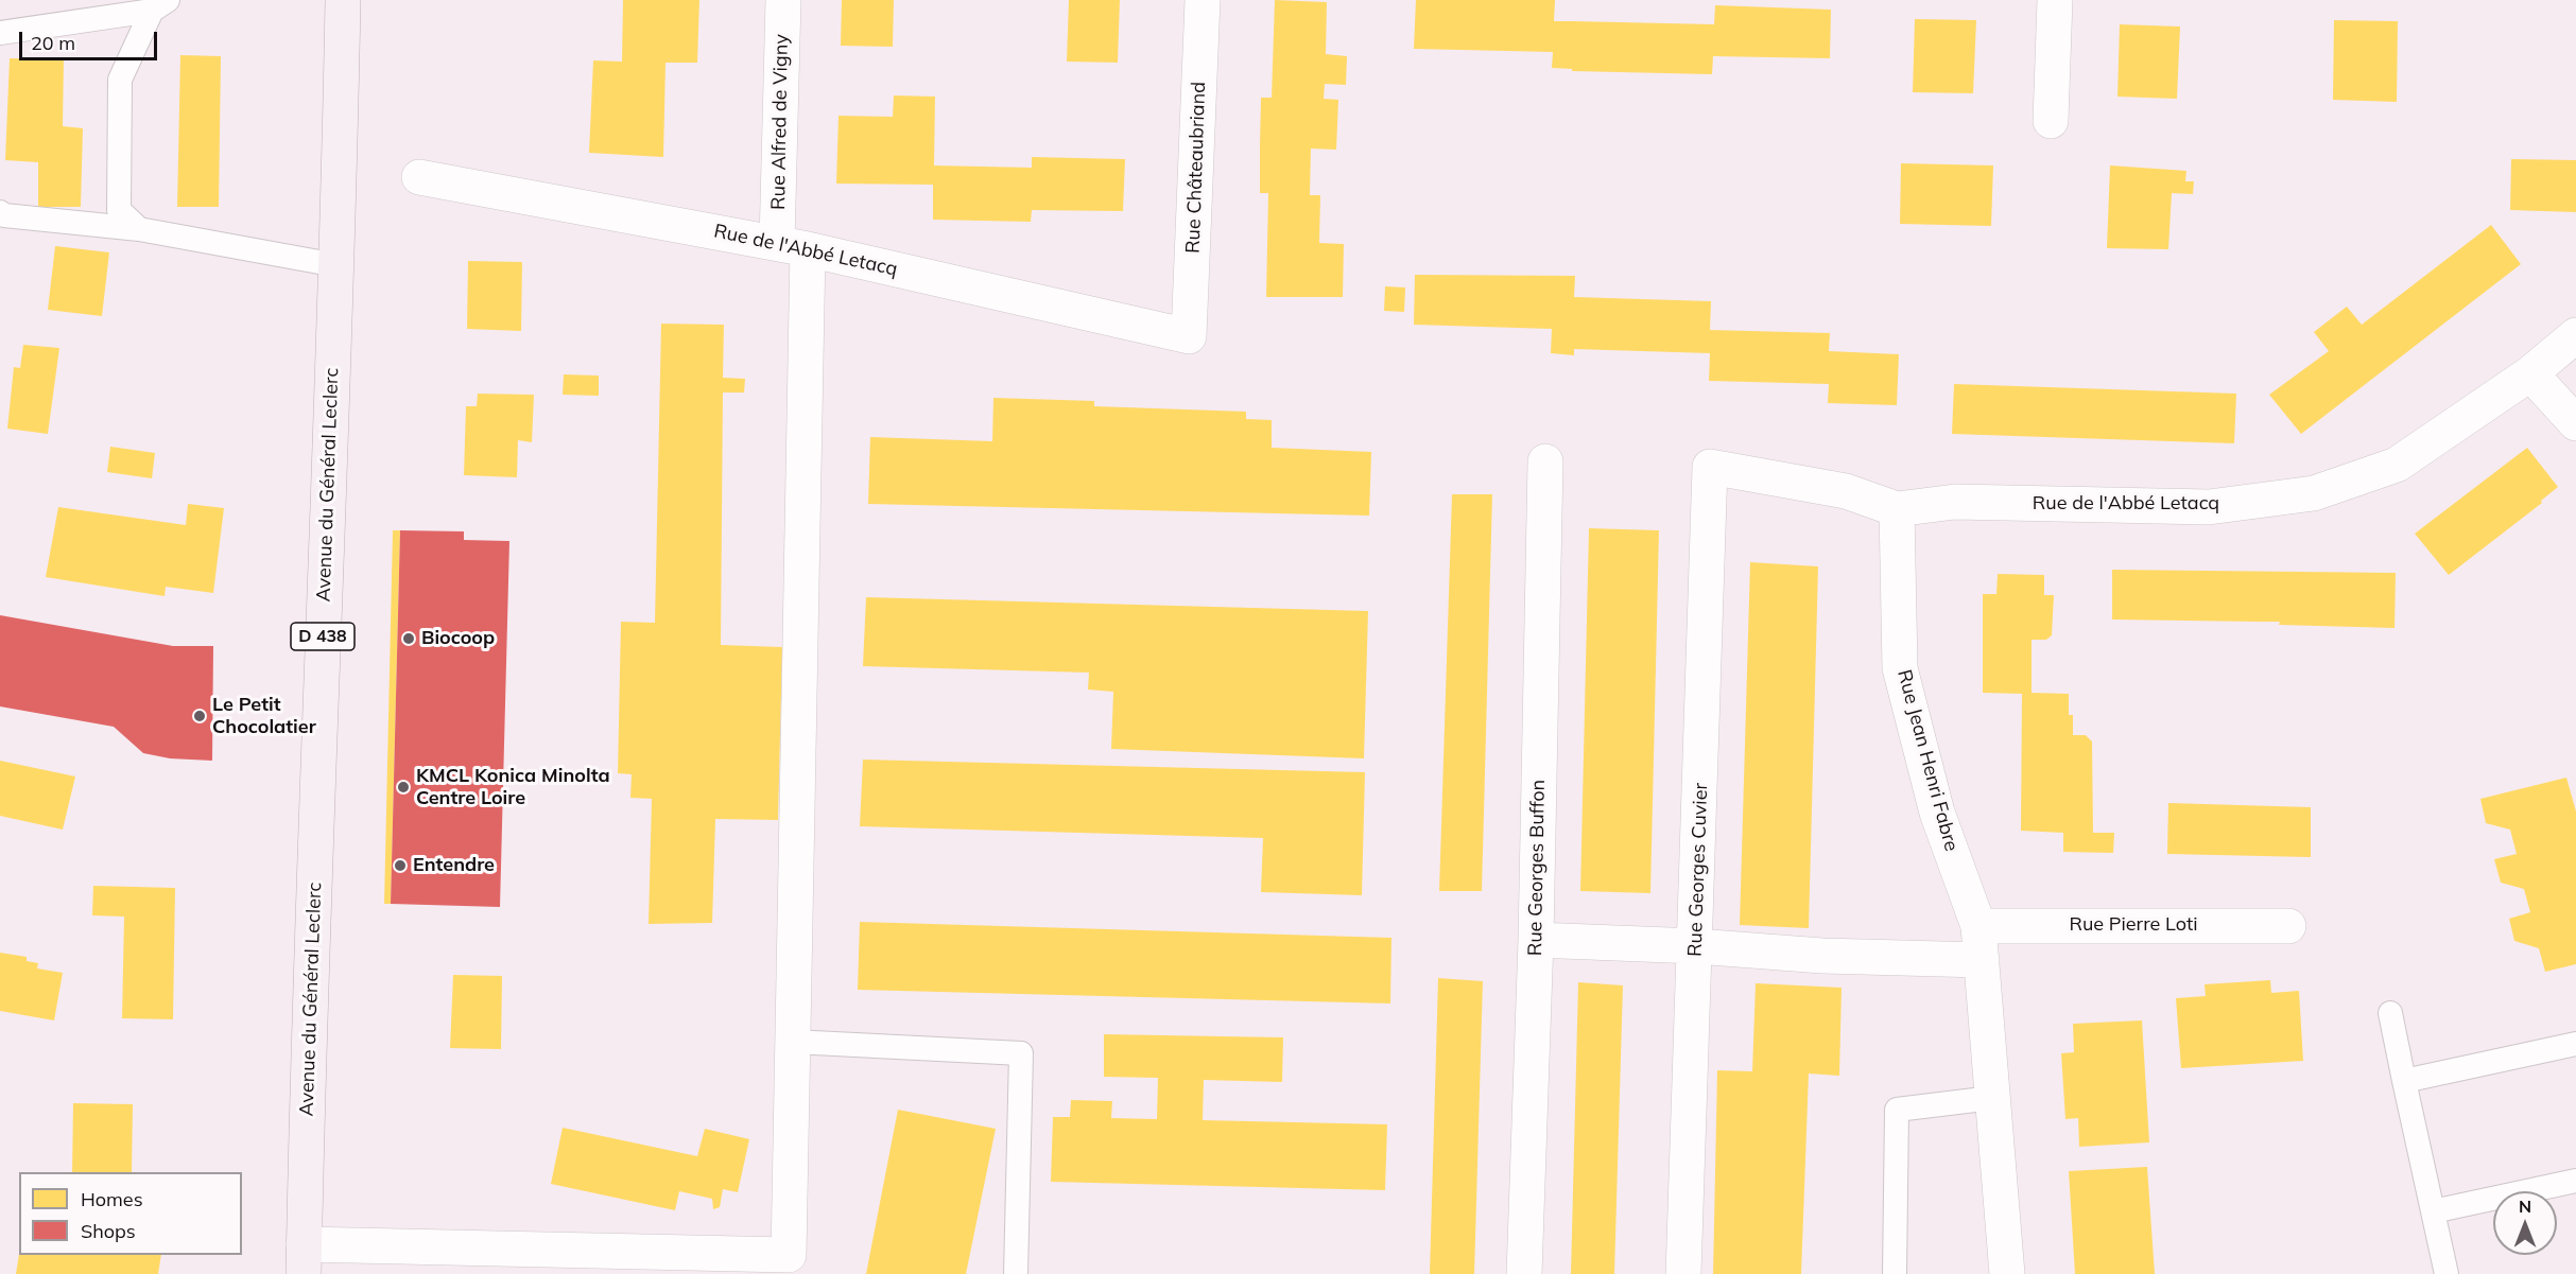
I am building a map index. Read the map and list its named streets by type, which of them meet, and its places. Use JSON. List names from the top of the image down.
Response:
{
  "streets": {
    "main road": ["Avenue du Général Leclerc", "D 438"],
    "street": [
      "Rue Alfred de Vigny",
      "Rue Châteaubriand",
      "Rue de l'Abbé Letacq",
      "Rue Jean Henri Fabre",
      "Rue Georges Buffon",
      "Rue Georges Cuvier",
      "Rue Pierre Loti"
    ]
  },
  "crossings": [
    ["Rue Alfred de Vigny", "Rue de l'Abbé Letacq"],
    ["Rue Alfred de Vigny", "Avenue du Général Leclerc"],
    ["Rue Châteaubriand", "Rue de l'Abbé Letacq"],
    ["Rue de l'Abbé Letacq", "Rue Jean Henri Fabre"],
    ["Rue de l'Abbé Letacq", "Rue Georges Cuvier"],
    ["Rue Jean Henri Fabre", "Rue Pierre Loti"],
    ["Rue Georges Buffon", "Rue Pierre Loti"],
    ["Rue Georges Cuvier", "Rue Pierre Loti"]
  ],
  "places": [
    "Biocoop",
    "Le Petit Chocolatier",
    "KMCL Konica Minolta Centre Loire",
    "Entendre"
  ],
  "legend": ["Homes", "Shops"],
  "scale_bar": "20 m",
  "north": "top"
}
